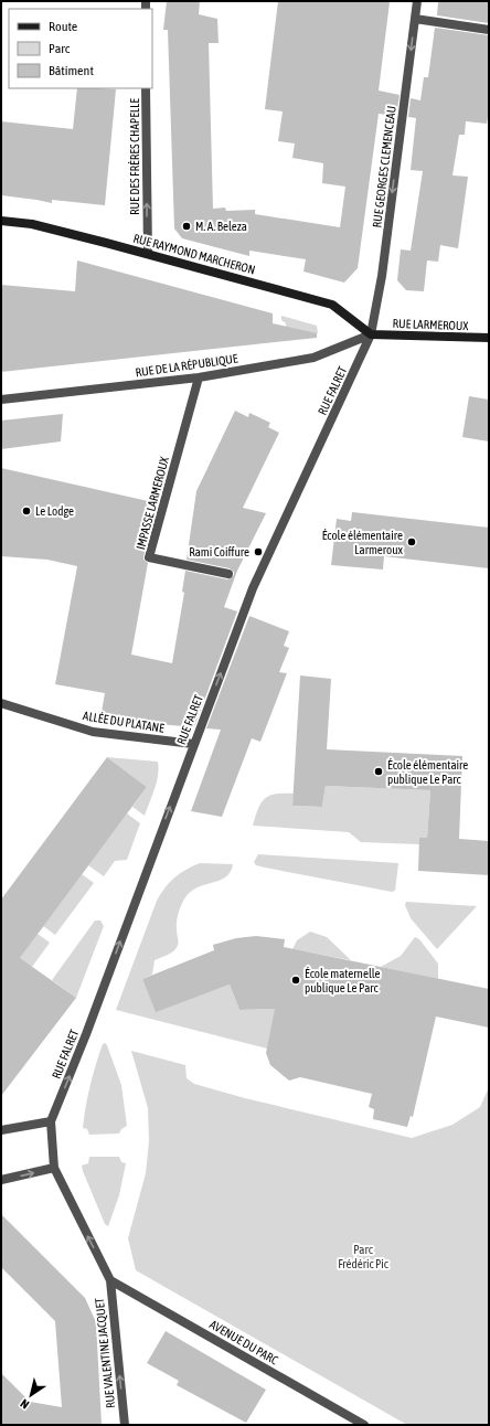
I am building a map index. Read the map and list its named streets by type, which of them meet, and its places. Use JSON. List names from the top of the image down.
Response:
{
  "streets": {
    "main road": ["RUE RAYMOND MARCHERON", "RUE LARMEROUX"],
    "street": [
      "RUE DES FRÈRES CHAPELLE",
      "RUE GEORGES CLEMENCEAU",
      "RUE DE LA RÉPUBLIQUE",
      "RUE FALRET",
      "IMPASSE LARMEROUX",
      "ALLÉE DU PLATANE",
      "AVENUE DU PARC",
      "RUE VALENTINE JACQUET"
    ]
  },
  "crossings": [
    ["RUE DES FRÈRES CHAPELLE", "RUE RAYMOND MARCHERON"],
    ["RUE GEORGES CLEMENCEAU", "RUE RAYMOND MARCHERON"],
    ["RUE GEORGES CLEMENCEAU", "RUE LARMEROUX"],
    ["RUE GEORGES CLEMENCEAU", "RUE DE LA RÉPUBLIQUE"],
    ["RUE GEORGES CLEMENCEAU", "RUE FALRET"],
    ["RUE RAYMOND MARCHERON", "RUE LARMEROUX"],
    ["RUE RAYMOND MARCHERON", "RUE DE LA RÉPUBLIQUE"],
    ["RUE RAYMOND MARCHERON", "RUE FALRET"],
    ["RUE LARMEROUX", "RUE DE LA RÉPUBLIQUE"],
    ["RUE LARMEROUX", "RUE FALRET"],
    ["RUE DE LA RÉPUBLIQUE", "RUE FALRET"],
    ["RUE DE LA RÉPUBLIQUE", "IMPASSE LARMEROUX"],
    ["RUE FALRET", "ALLÉE DU PLATANE"],
    ["AVENUE DU PARC", "RUE VALENTINE JACQUET"]
  ],
  "one_way": [
    "RUE DES FRÈRES CHAPELLE",
    "RUE GEORGES CLEMENCEAU",
    "RUE FALRET",
    "RUE VALENTINE JACQUET"
  ],
  "parks": ["Parc Frédéric Pic"],
  "places": [
    "M. A. Beleza",
    "Le Lodge",
    "École élémentaire Larmeroux",
    "Rami Coiffure",
    "École élémentaire publique Le Parc",
    "École maternelle publique Le Parc"
  ],
  "legend": ["Route", "Parc", "Bâtiment"],
  "north": "bottom left"
}
